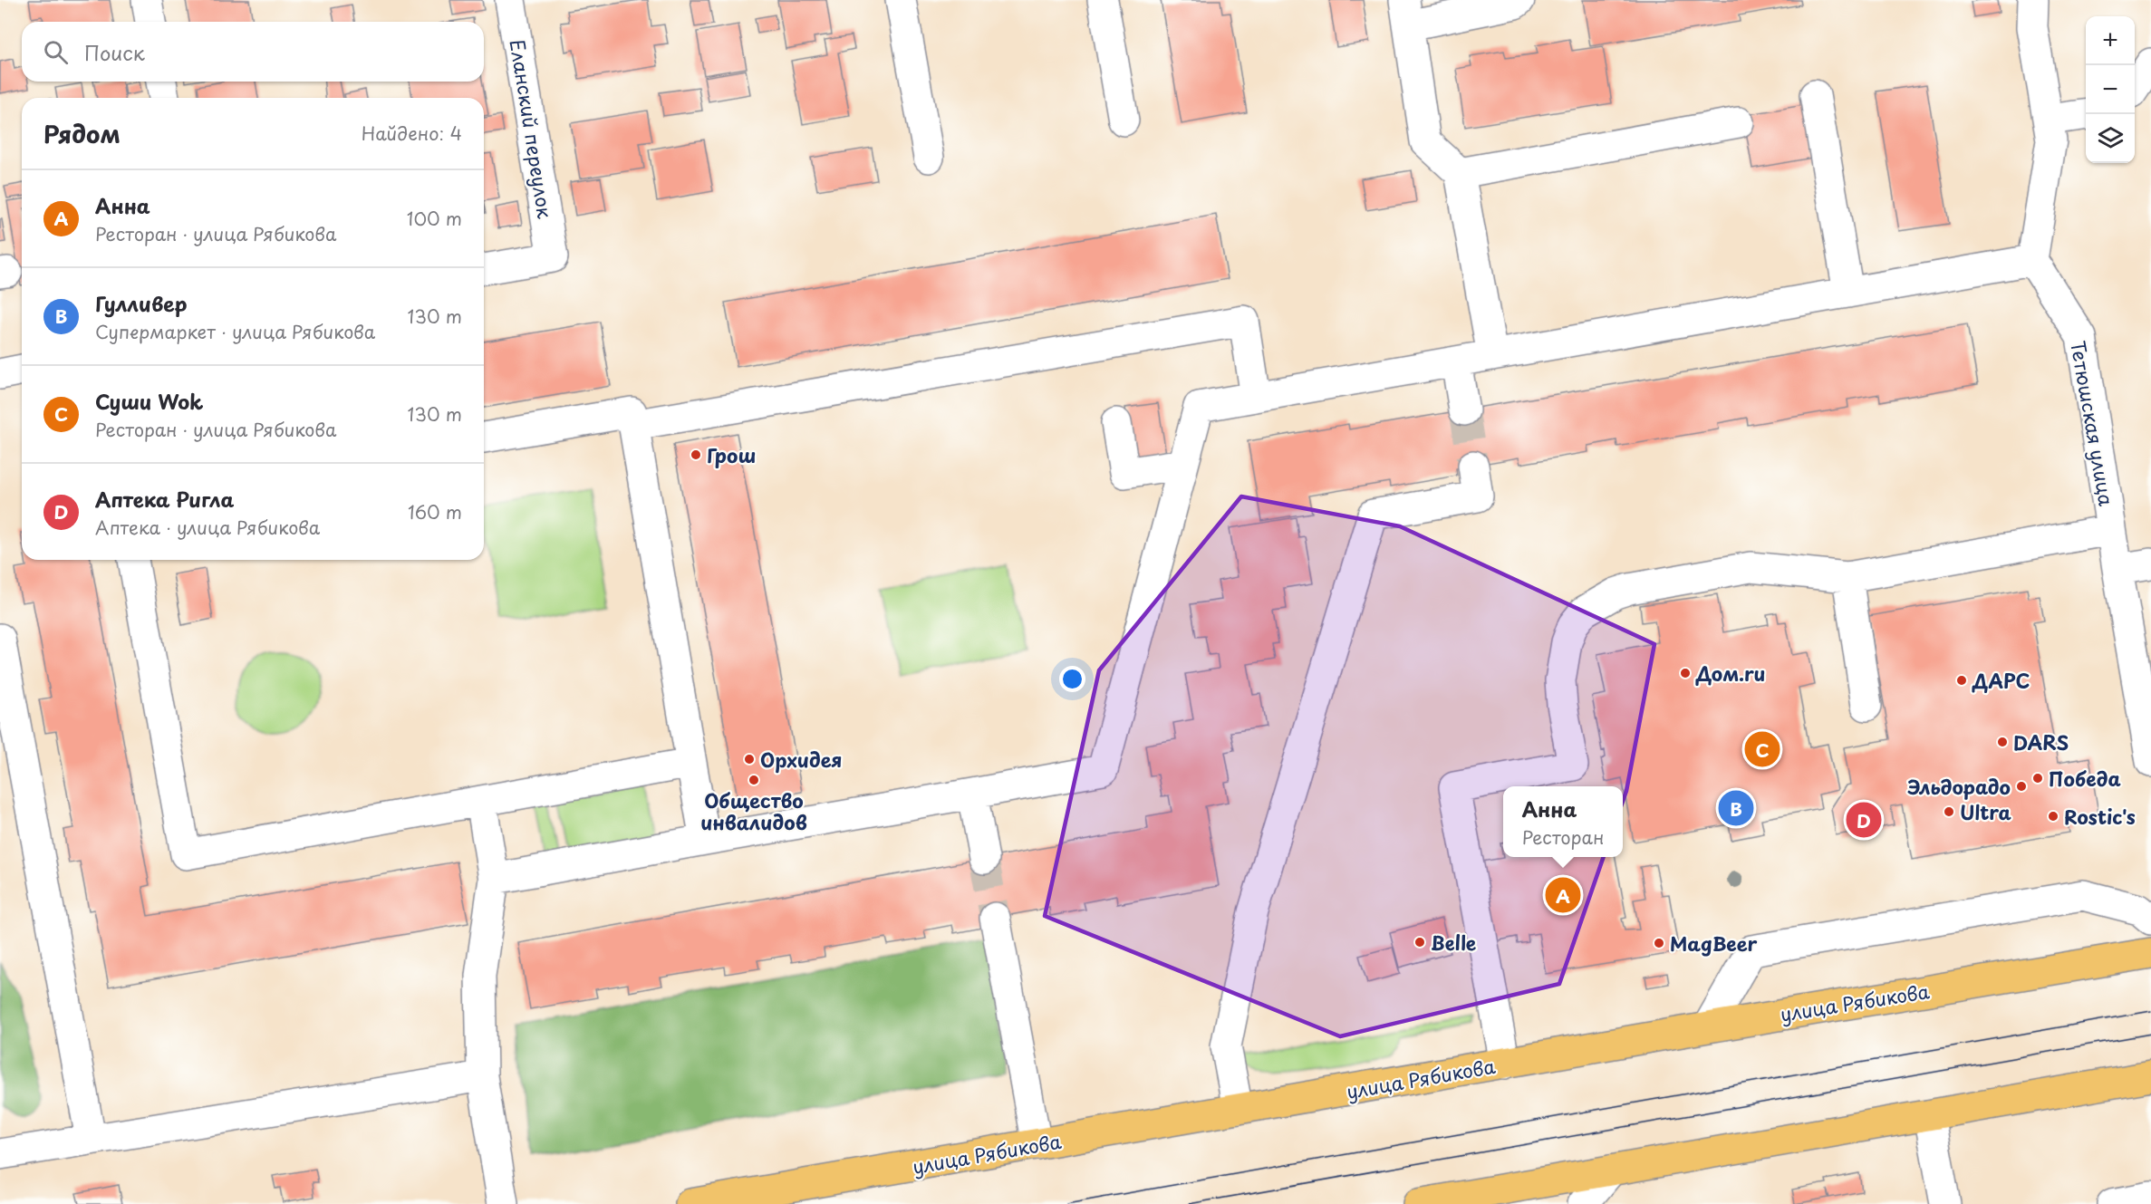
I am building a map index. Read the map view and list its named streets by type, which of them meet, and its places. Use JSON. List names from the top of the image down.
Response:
{
  "streets": {
    "main road": ["улица Рябикова"],
    "street": ["Еланский переулок", "Тетюшская улица"]
  },
  "places": [
    "Грош",
    "Дом.ru",
    "ДАРС",
    "DARS",
    "Орхидея",
    "Победа",
    "Общество инвалидов",
    "Эльдорадо",
    "Ultra",
    "Rostic's",
    "Belle",
    "MagBeer"
  ],
  "page": {
    "map_buttons": ["+", "−"],
    "search": "Поиск",
    "heading": ["Рядом", "Найдено: 4"],
    "list": [
      {
        "mark": "A",
        "name": "Анна",
        "note": "Ресторан · улица Рябикова",
        "value": "100 m"
      },
      {
        "mark": "B",
        "name": "Гулливер",
        "note": "Супермаркет · улица Рябикова",
        "value": "130 m"
      },
      {
        "mark": "C",
        "name": "Суши Wok",
        "note": "Ресторан · улица Рябикова",
        "value": "130 m"
      },
      {
        "mark": "D",
        "name": "Аптека Ригла",
        "note": "Аптека · улица Рябикова",
        "value": "160 m"
      }
    ],
    "pins": [
      "C",
      "B",
      "D",
      "A"
    ],
    "popup": ["Анна", "Ресторан"]
  }
}
